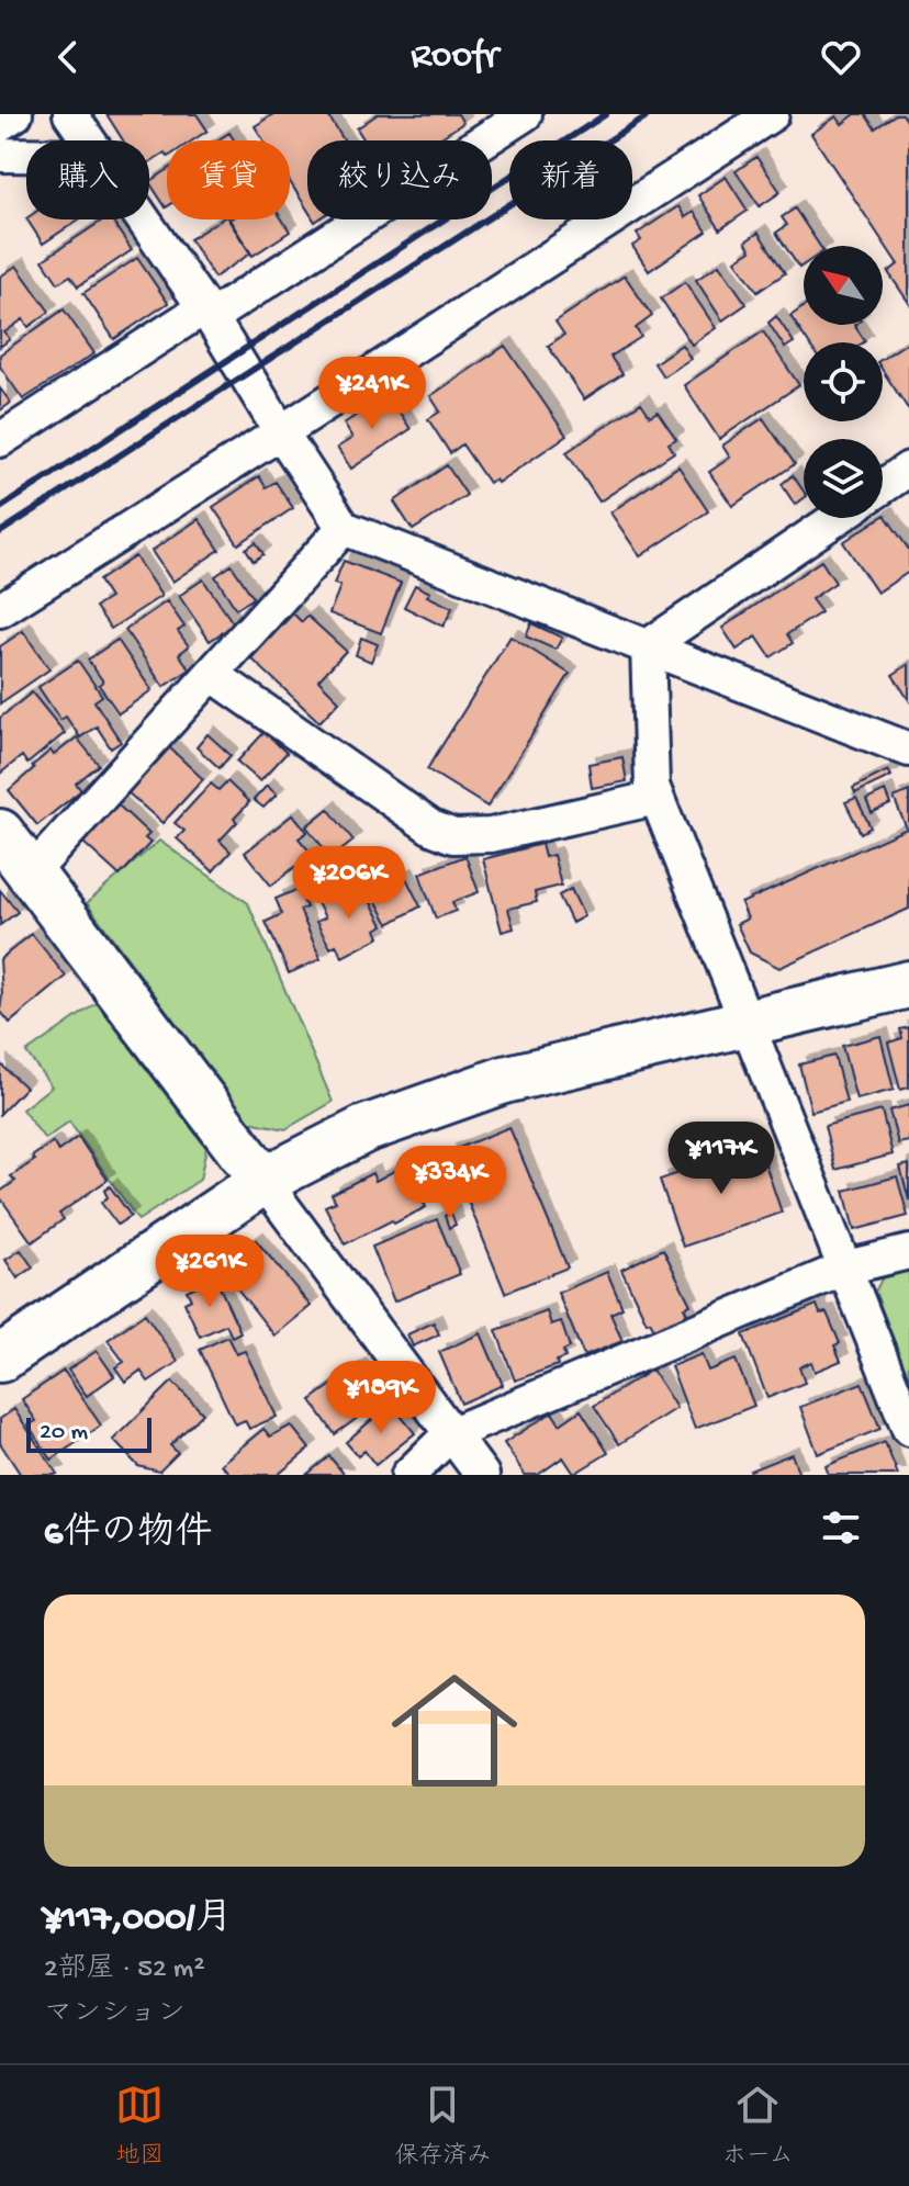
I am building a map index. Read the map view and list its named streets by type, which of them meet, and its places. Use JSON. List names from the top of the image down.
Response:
{
  "scale_bar": "20 m",
  "north": "top left",
  "page": {
    "header": "Roofr",
    "chip": [
      "購入",
      "賃貸",
      "絞り込み",
      "新着"
    ],
    "price": [
      "¥241K",
      "¥206K",
      "¥117K",
      "¥334K",
      "¥261K",
      "¥189K"
    ],
    "scale": "20 m",
    "heading": "6件の物件",
    "list": [
      {
        "name": "¥117,000/月",
        "note": "2部屋 · 52 m² · マンション"
      }
    ],
    "tabs": ["地図", "保存済み", "ホーム"]
  }
}
